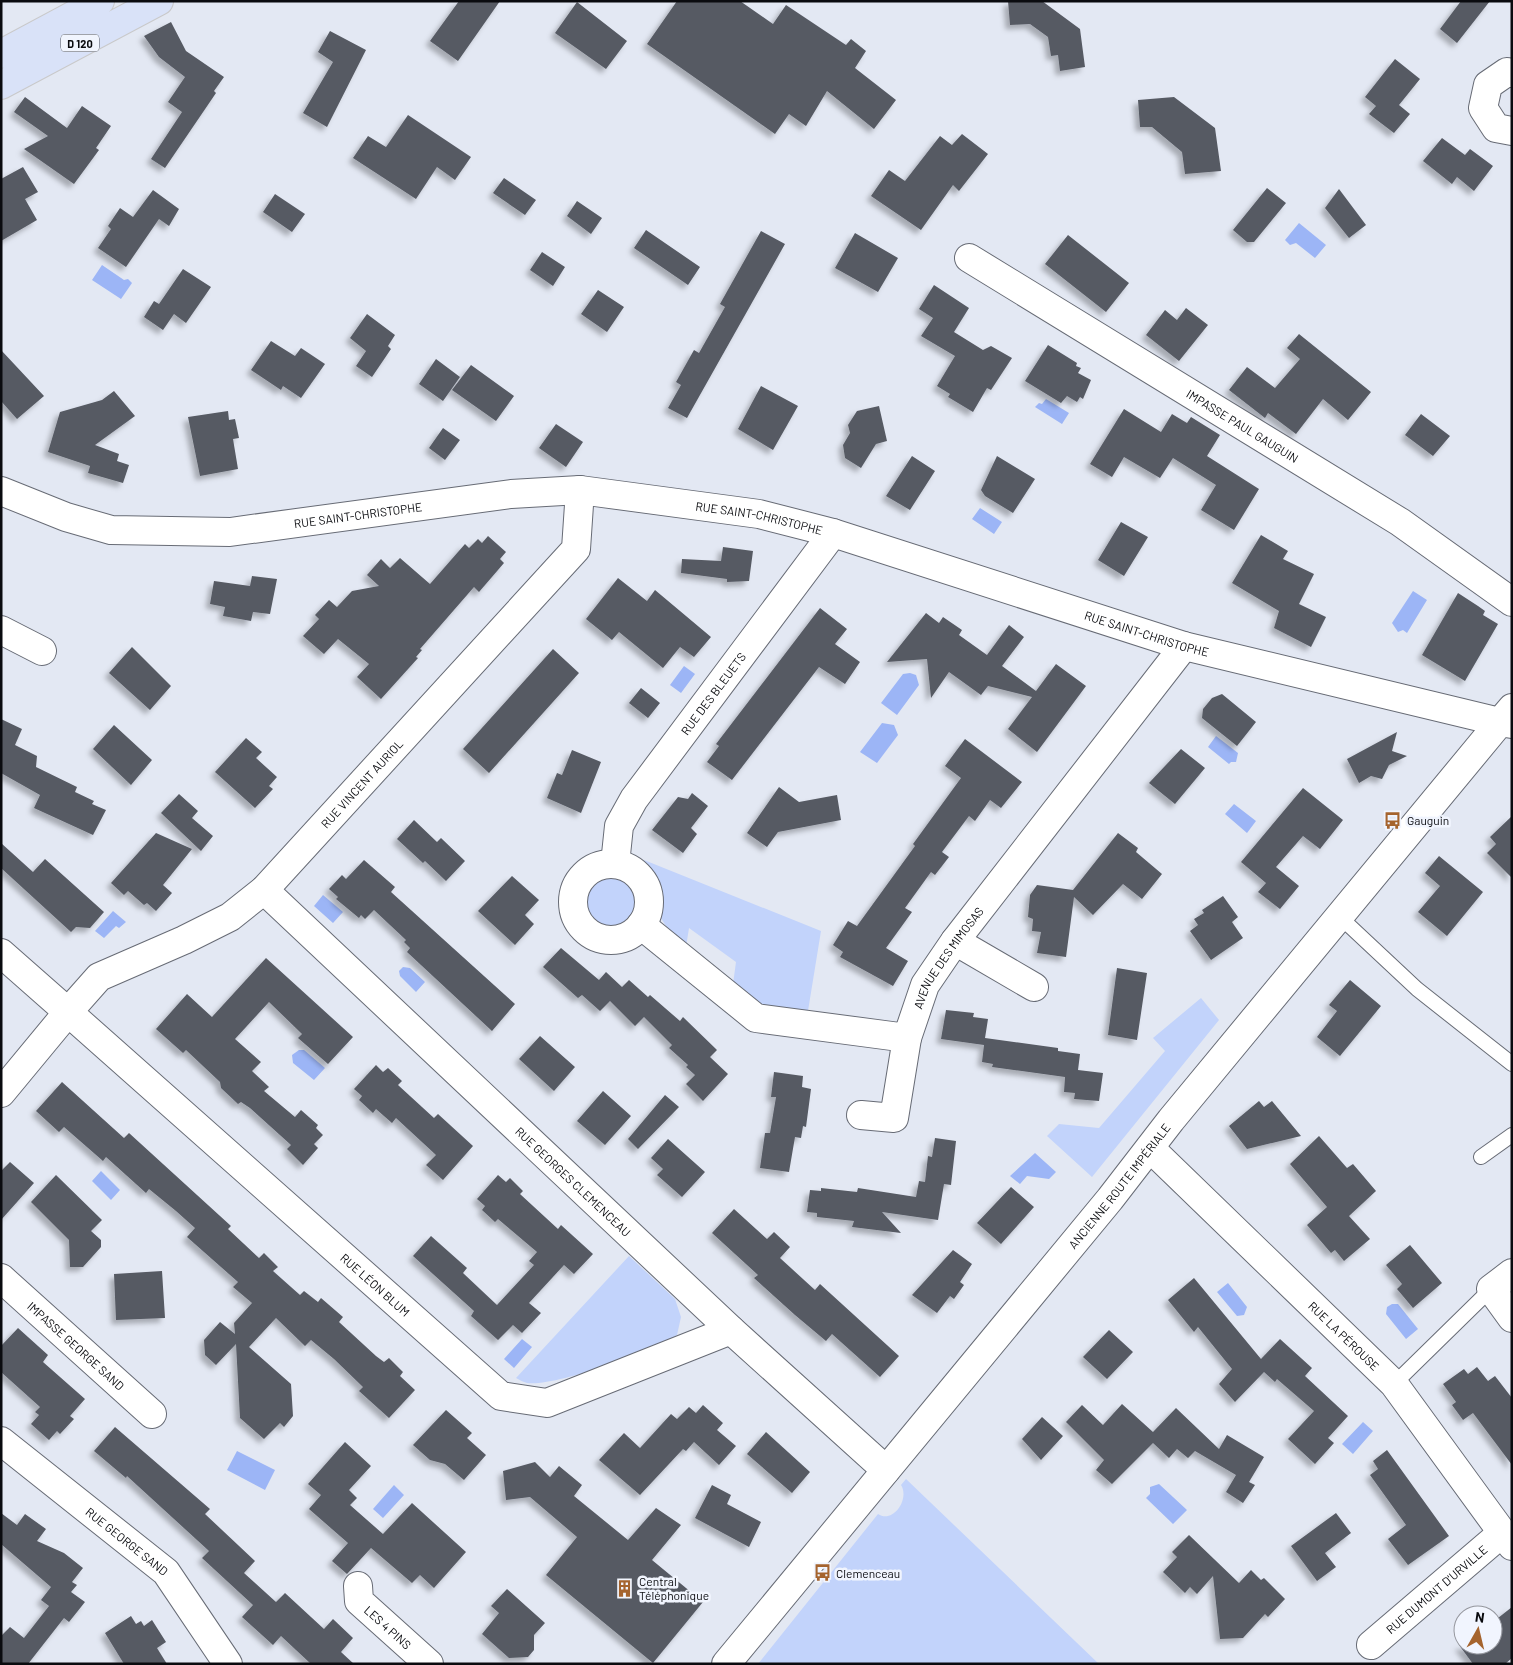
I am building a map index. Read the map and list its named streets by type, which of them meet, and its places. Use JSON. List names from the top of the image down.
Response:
{
  "streets": {
    "main road": ["D 120"],
    "street": [
      "IMPASSE PAUL GAUGUIN",
      "RUE SAINT-CHRISTOPHE",
      "RUE DES BLEUETS",
      "RUE VINCENT AURIOL",
      "AVENUE DES MIMOSAS",
      "RUE GEORGES CLEMENCEAU",
      "ANCIENNE ROUTE IMPÉRIALE",
      "RUE LÉON BLUM",
      "RUE LA PÉROUSE",
      "IMPASSE GEORGE SAND",
      "RUE GEORGE SAND",
      "RUE DUMONT D'URVILLE",
      "LES 4 PINS"
    ]
  },
  "crossings": [
    ["RUE SAINT-CHRISTOPHE", "RUE DES BLEUETS"],
    ["RUE SAINT-CHRISTOPHE", "RUE VINCENT AURIOL"],
    ["RUE SAINT-CHRISTOPHE", "AVENUE DES MIMOSAS"],
    ["RUE SAINT-CHRISTOPHE", "ANCIENNE ROUTE IMPÉRIALE"],
    ["RUE VINCENT AURIOL", "RUE GEORGES CLEMENCEAU"],
    ["RUE VINCENT AURIOL", "RUE LÉON BLUM"],
    ["RUE GEORGES CLEMENCEAU", "ANCIENNE ROUTE IMPÉRIALE"],
    ["RUE GEORGES CLEMENCEAU", "RUE LÉON BLUM"],
    ["ANCIENNE ROUTE IMPÉRIALE", "RUE LA PÉROUSE"],
    ["RUE LA PÉROUSE", "RUE DUMONT D'URVILLE"]
  ],
  "places": {
    "bus stop": ["Gauguin", "Clemenceau"],
    "building": ["Central Téléphonique"]
  },
  "north": "top"
}
